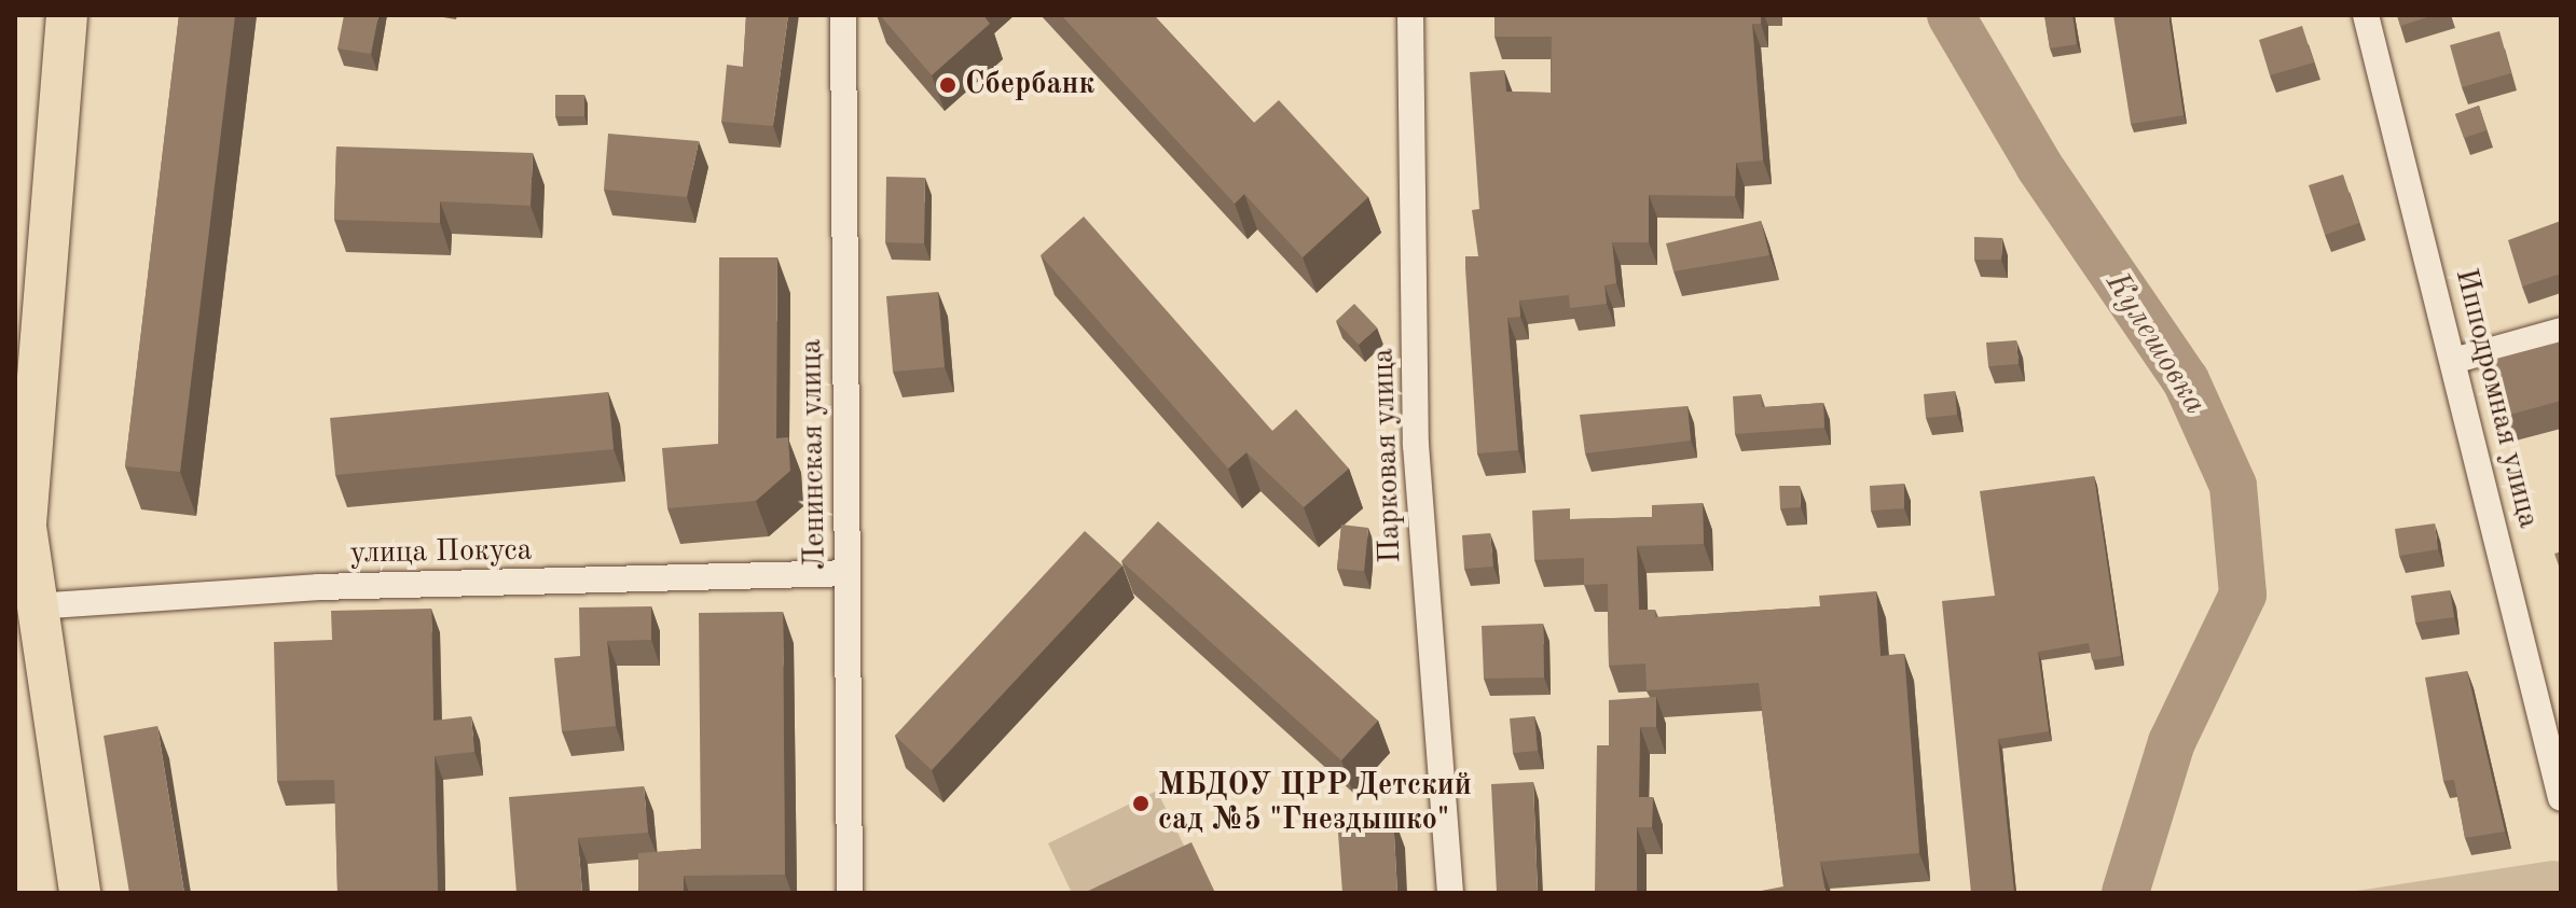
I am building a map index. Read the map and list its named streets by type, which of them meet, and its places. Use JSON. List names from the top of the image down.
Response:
{
  "streets": {
    "street": [
      "Ипподромная улица",
      "Ленинская улица",
      "Парковая улица",
      "улица Покуса"
    ]
  },
  "crossings": [
    ["Ленинская улица", "улица Покуса"]
  ],
  "water": ["Кулешовка"],
  "places": ["Сбербанк", "МБДОУ ЦРР Детский сад №5 \"Гнездышко\""]
}
